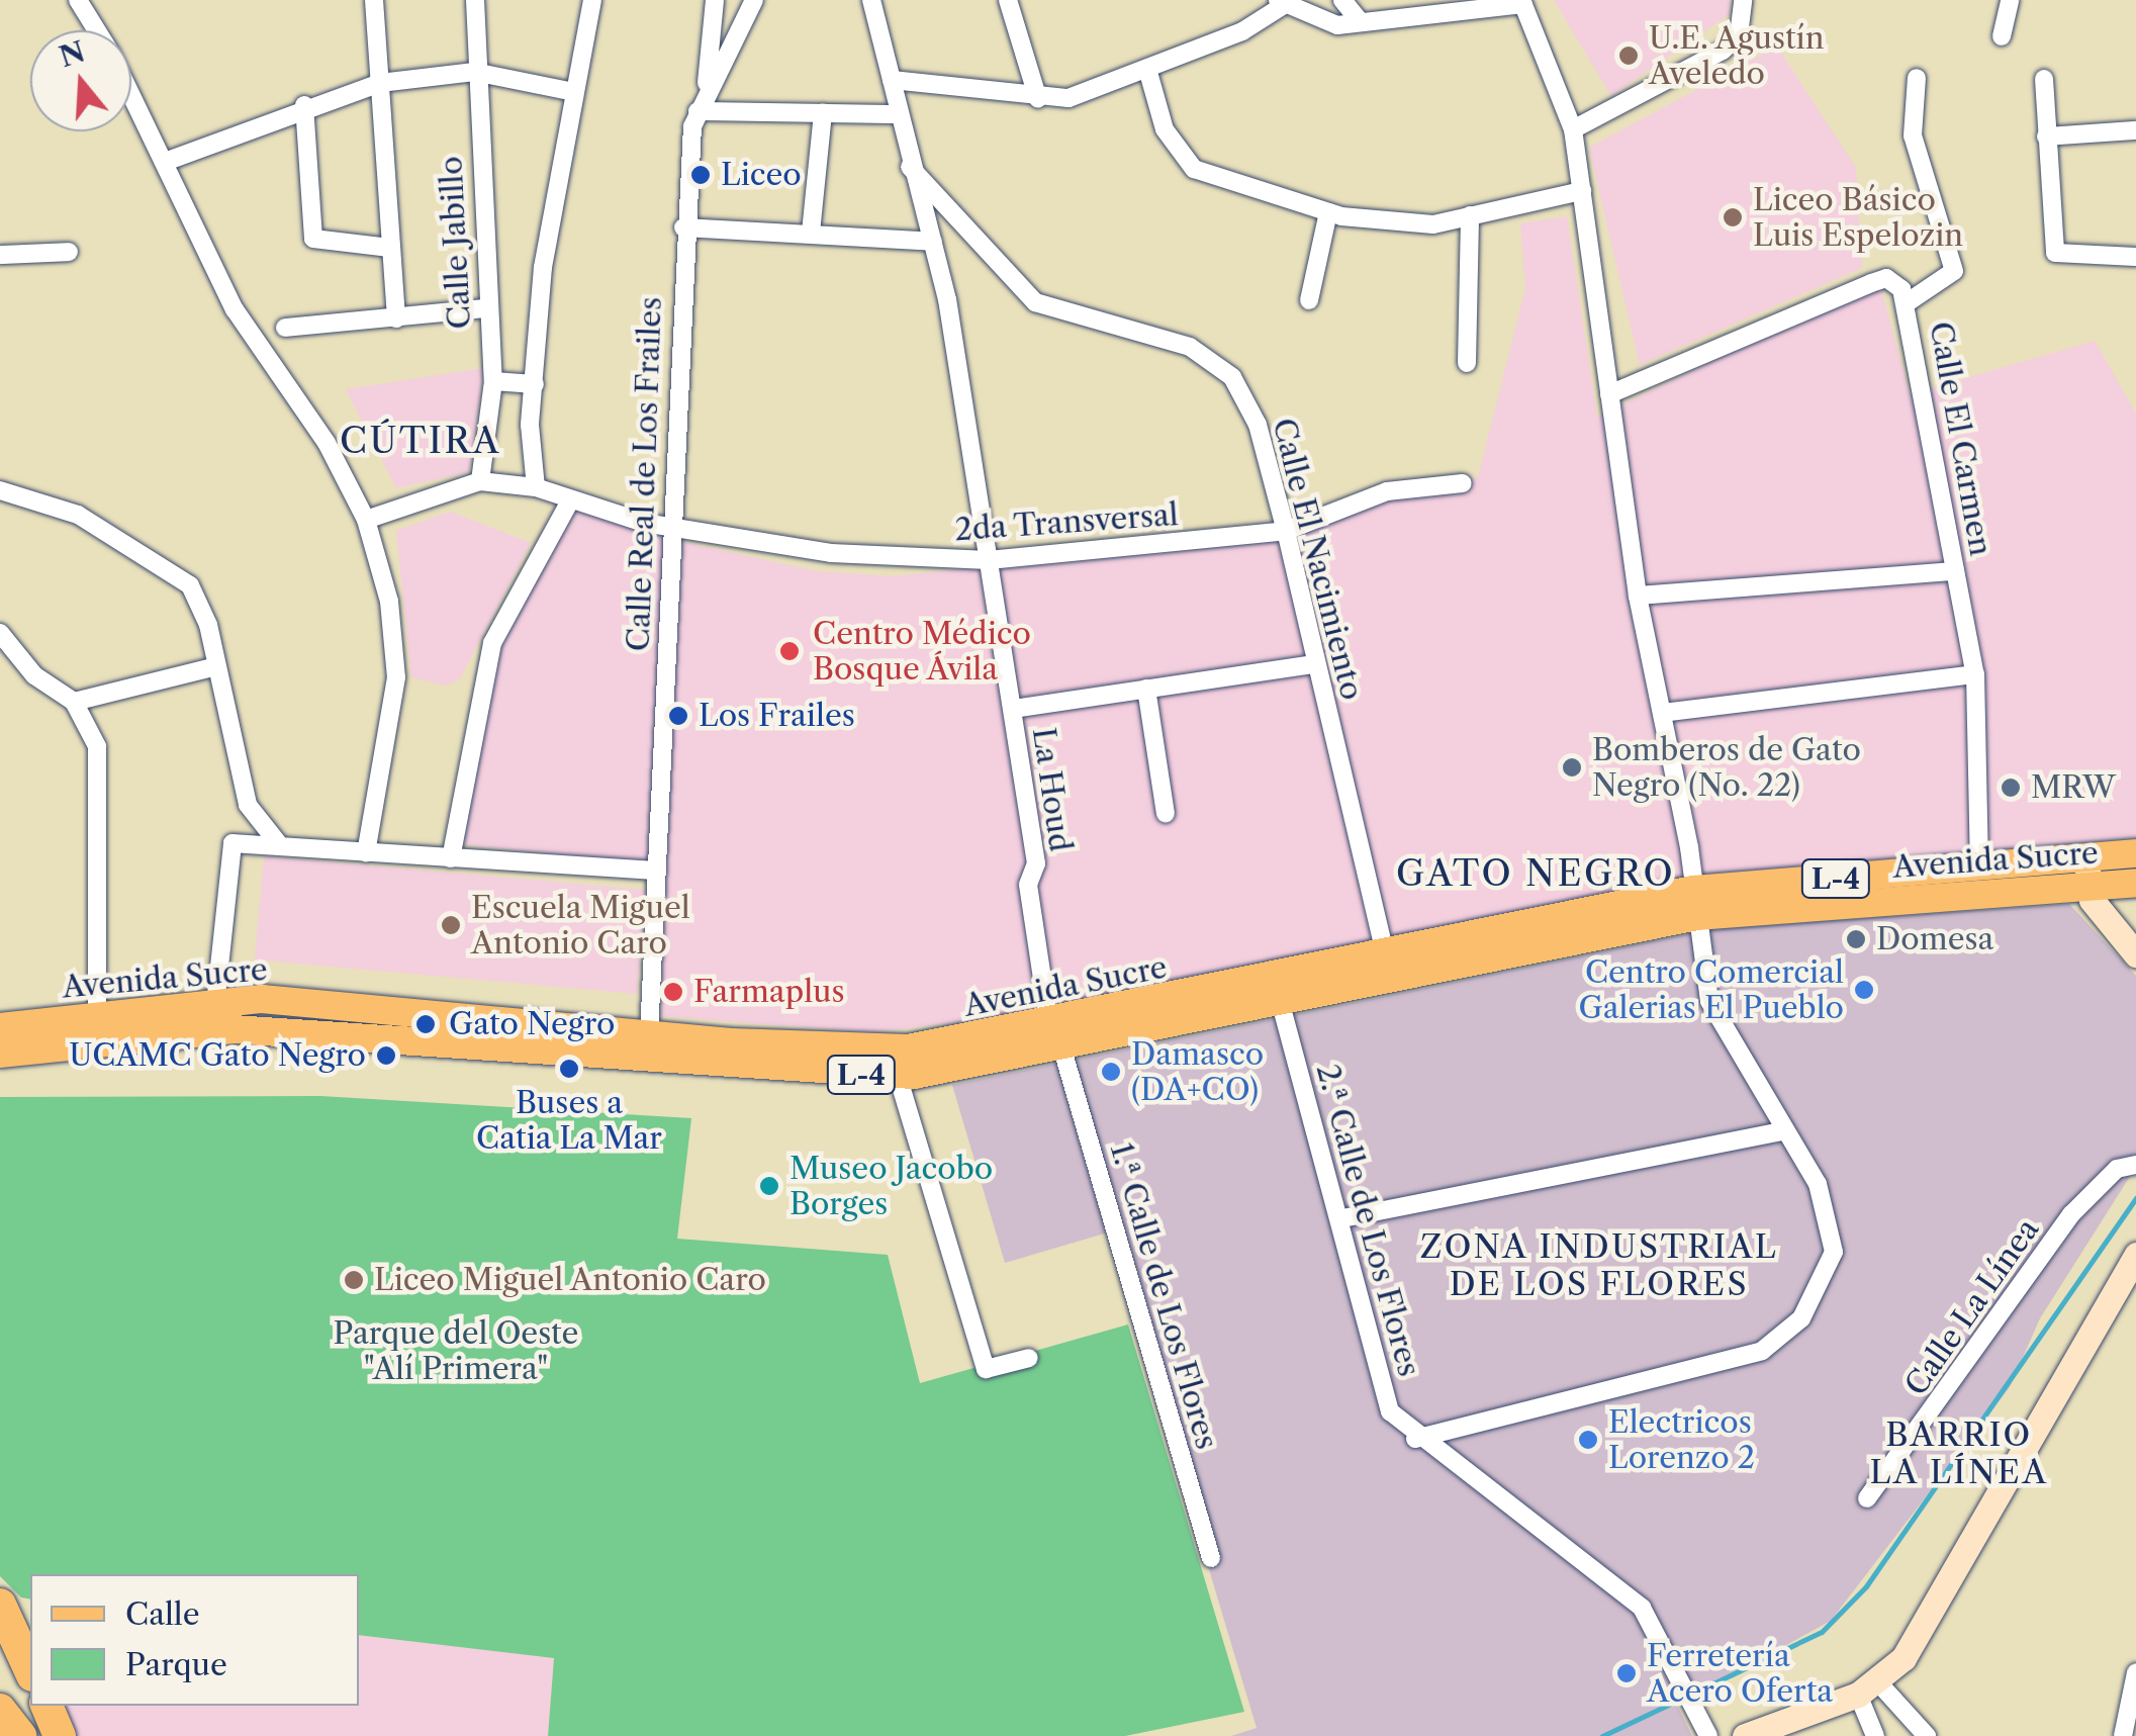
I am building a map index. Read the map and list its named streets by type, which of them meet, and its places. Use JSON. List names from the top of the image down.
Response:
{
  "streets": {
    "main road": ["Avenida Sucre", "L-4"],
    "street": [
      "Calle Jabillo",
      "Calle El Carmen",
      "Calle Real de Los Frailes",
      "2da Transversal",
      "Calle El Nacimiento",
      "La Houd",
      "2.ª Calle de Los Flores",
      "1.ª Calle de Los Flores",
      "Calle La Línea"
    ]
  },
  "crossings": [
    ["Calle El Carmen", "Avenida Sucre"],
    ["Calle Real de Los Frailes", "2da Transversal"],
    ["Calle Real de Los Frailes", "Avenida Sucre"],
    ["2da Transversal", "Calle El Nacimiento"],
    ["2da Transversal", "La Houd"],
    ["Calle El Nacimiento", "La Houd"],
    ["Calle El Nacimiento", "Avenida Sucre"],
    ["La Houd", "Avenida Sucre"],
    ["La Houd", "1.ª Calle de Los Flores"],
    ["Avenida Sucre", "2.ª Calle de Los Flores"],
    ["Avenida Sucre", "1.ª Calle de Los Flores"]
  ],
  "districts": [
    "CÚTIRA",
    "GATO NEGRO",
    "ZONA INDUSTRIAL DE LOS FLORES",
    "BARRIO LA LÍNEA"
  ],
  "parks": ["Parque del Oeste \"Alí Primera\""],
  "places": [
    "U.E. Agustín Aveledo",
    "Liceo",
    "Liceo Básico Luis Espelozin",
    "Centro Médico Bosque Ávila",
    "Los Frailes",
    "Bomberos de Gato Negro (No. 22)",
    "MRW",
    "Escuela Miguel Antonio Caro",
    "Domesa",
    "Centro Comercial Galerias El Pueblo",
    "Farmaplus",
    "Gato Negro",
    "UCAMC Gato Negro",
    "Buses a Catia La Mar",
    "Damasco (DA+CO)",
    "Museo Jacobo Borges",
    "Liceo Miguel Antonio Caro",
    "Electricos Lorenzo 2",
    "Ferretería Acero Oferta"
  ],
  "legend": ["Calle", "Parque"],
  "north": "top"
}
